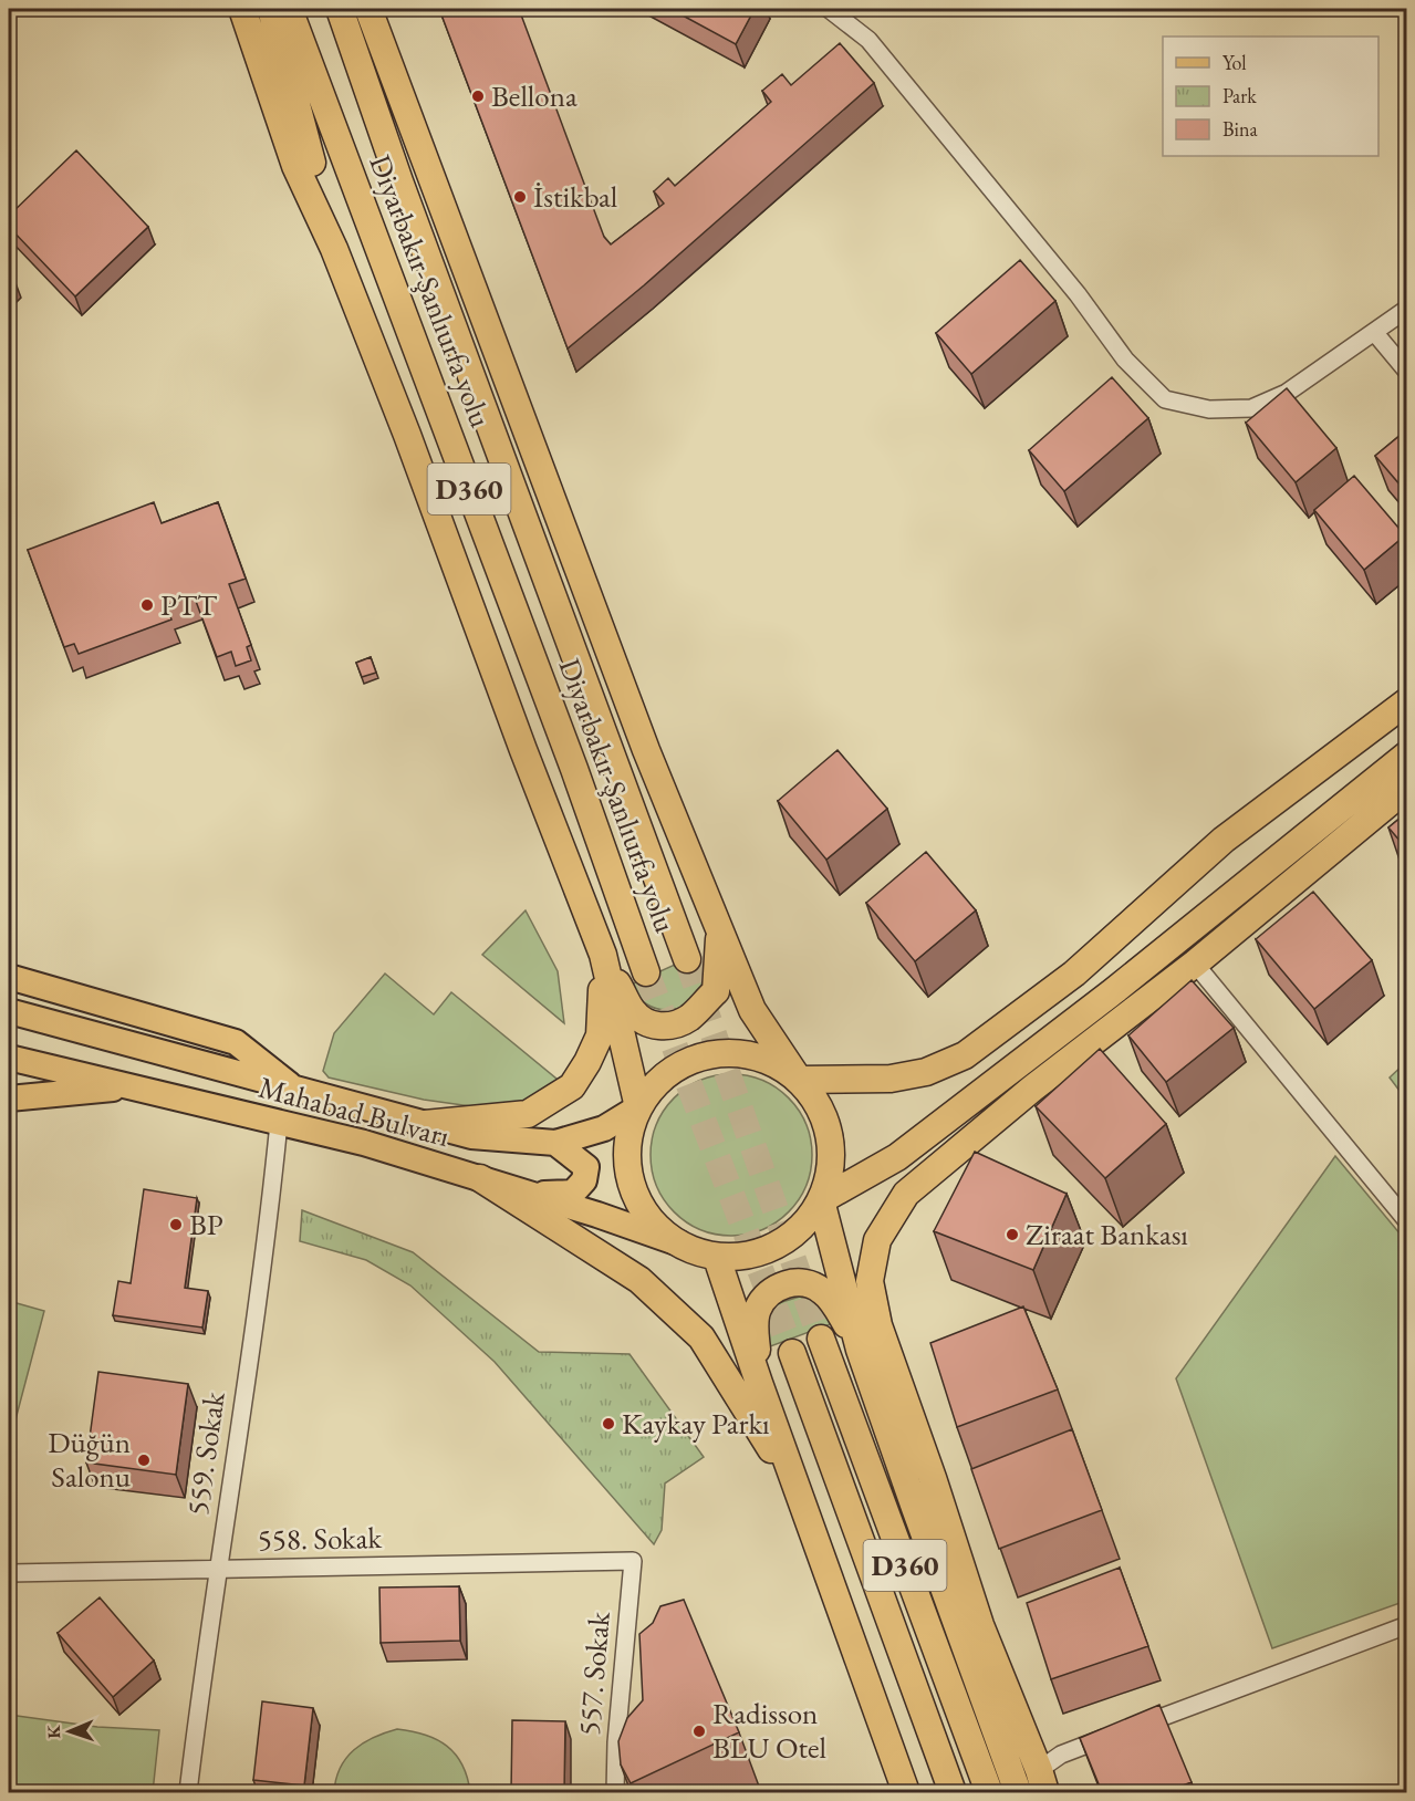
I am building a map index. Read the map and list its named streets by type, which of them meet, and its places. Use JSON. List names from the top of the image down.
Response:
{
  "streets": {
    "highway": ["Diyarbakır-Şanlıurfa yolu", "D360"],
    "main road": ["Mahabad Bulvarı"],
    "street": ["559. Sokak", "558. Sokak", "557. Sokak"]
  },
  "crossings": [
    ["Mahabad Bulvarı", "559. Sokak"],
    ["559. Sokak", "558. Sokak"],
    ["558. Sokak", "557. Sokak"]
  ],
  "places": [
    "Bellona",
    "İstikbal",
    "PTT",
    "BP",
    "Ziraat Bankası",
    "Kaykay Parkı",
    "Düğün Salonu",
    "Radisson BLU Otel"
  ],
  "legend": ["Yol", "Park", "Bina"],
  "north": "left"
}
